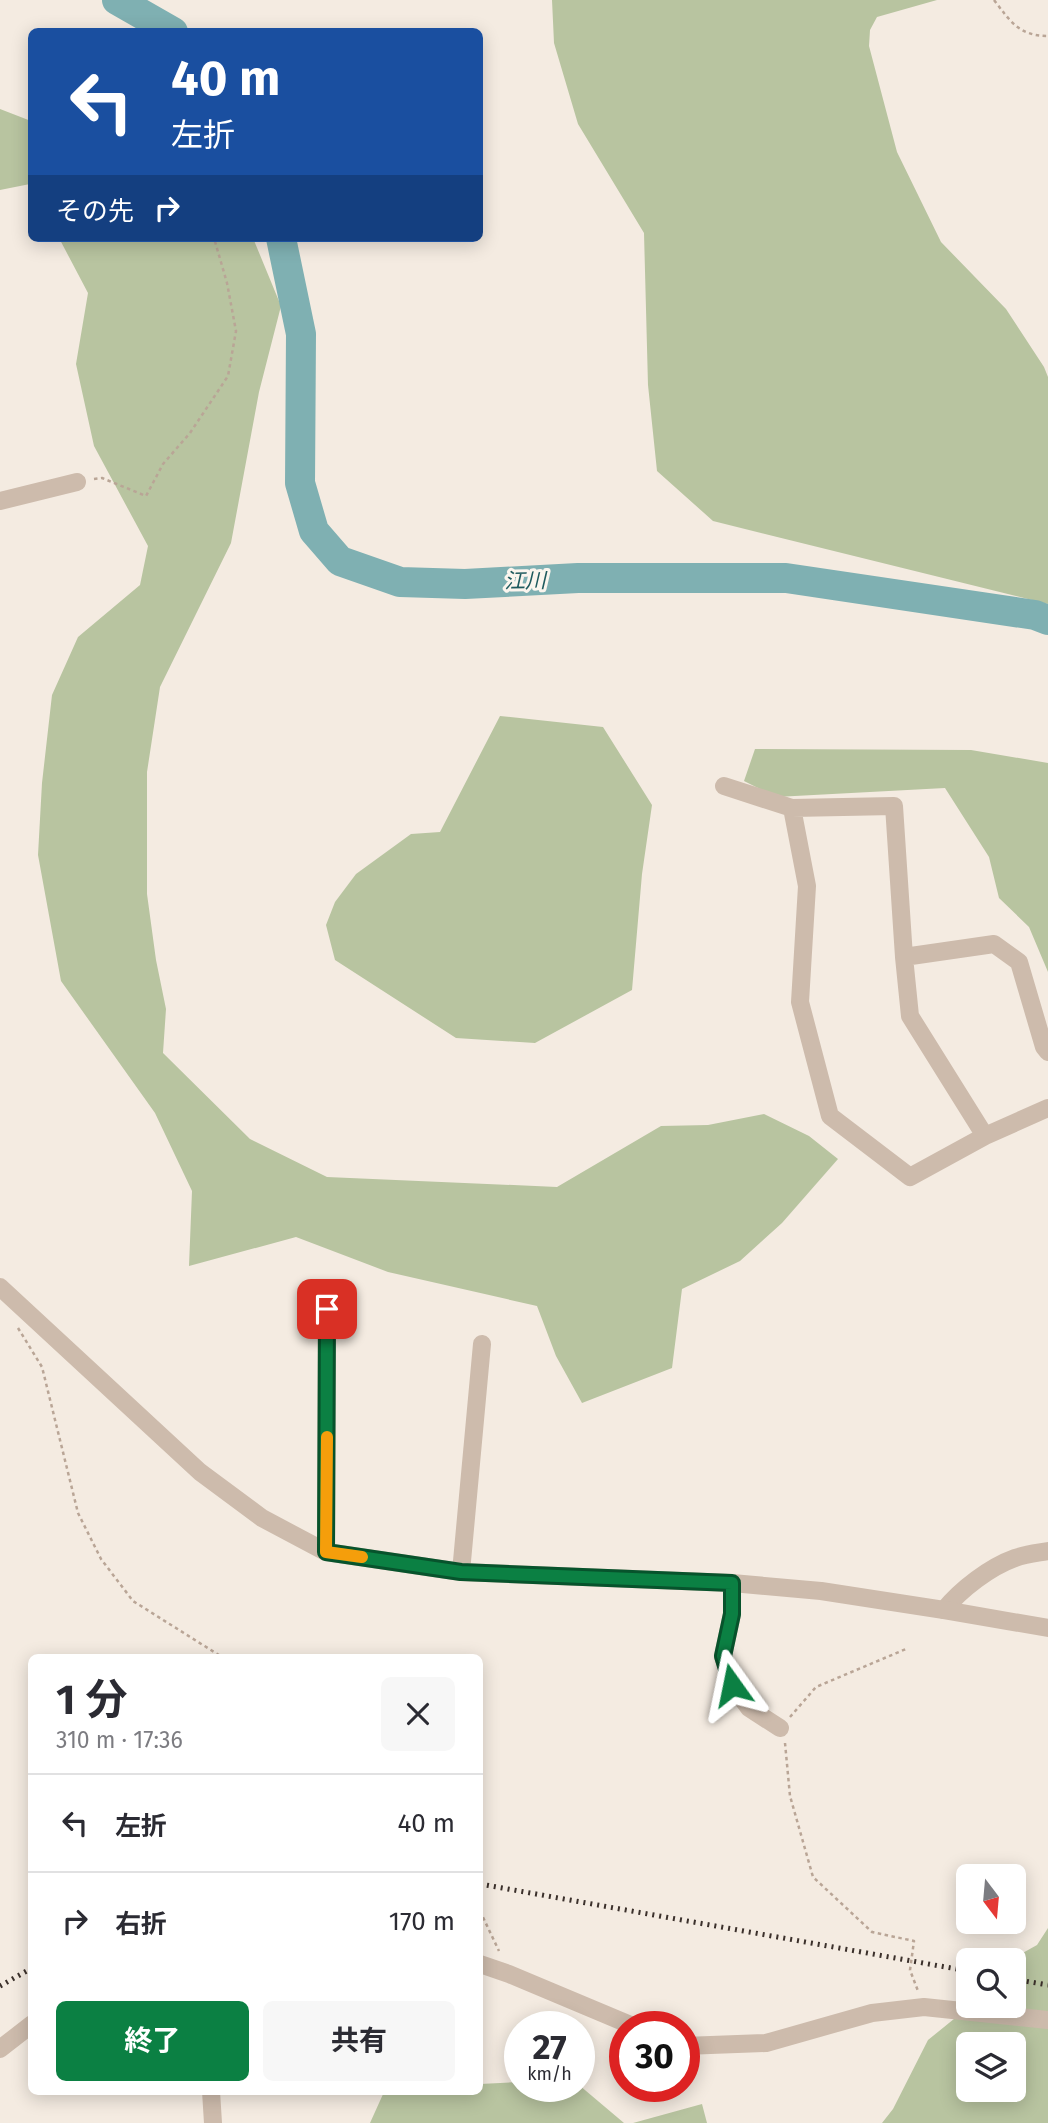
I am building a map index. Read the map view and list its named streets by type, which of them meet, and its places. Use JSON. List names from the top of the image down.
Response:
{
  "water": ["江川"],
  "north": "bottom",
  "page": {
    "turn": ["40 m", "左折"],
    "then": "その先",
    "heading": ["1 分", "310 m · 17:36"],
    "list": [
      {
        "name": "左折",
        "value": "40 m"
      },
      {
        "name": "右折",
        "value": "170 m"
      }
    ],
    "buttons": ["終了", "共有"],
    "speed": "27 km/h",
    "limit": "30"
  }
}
